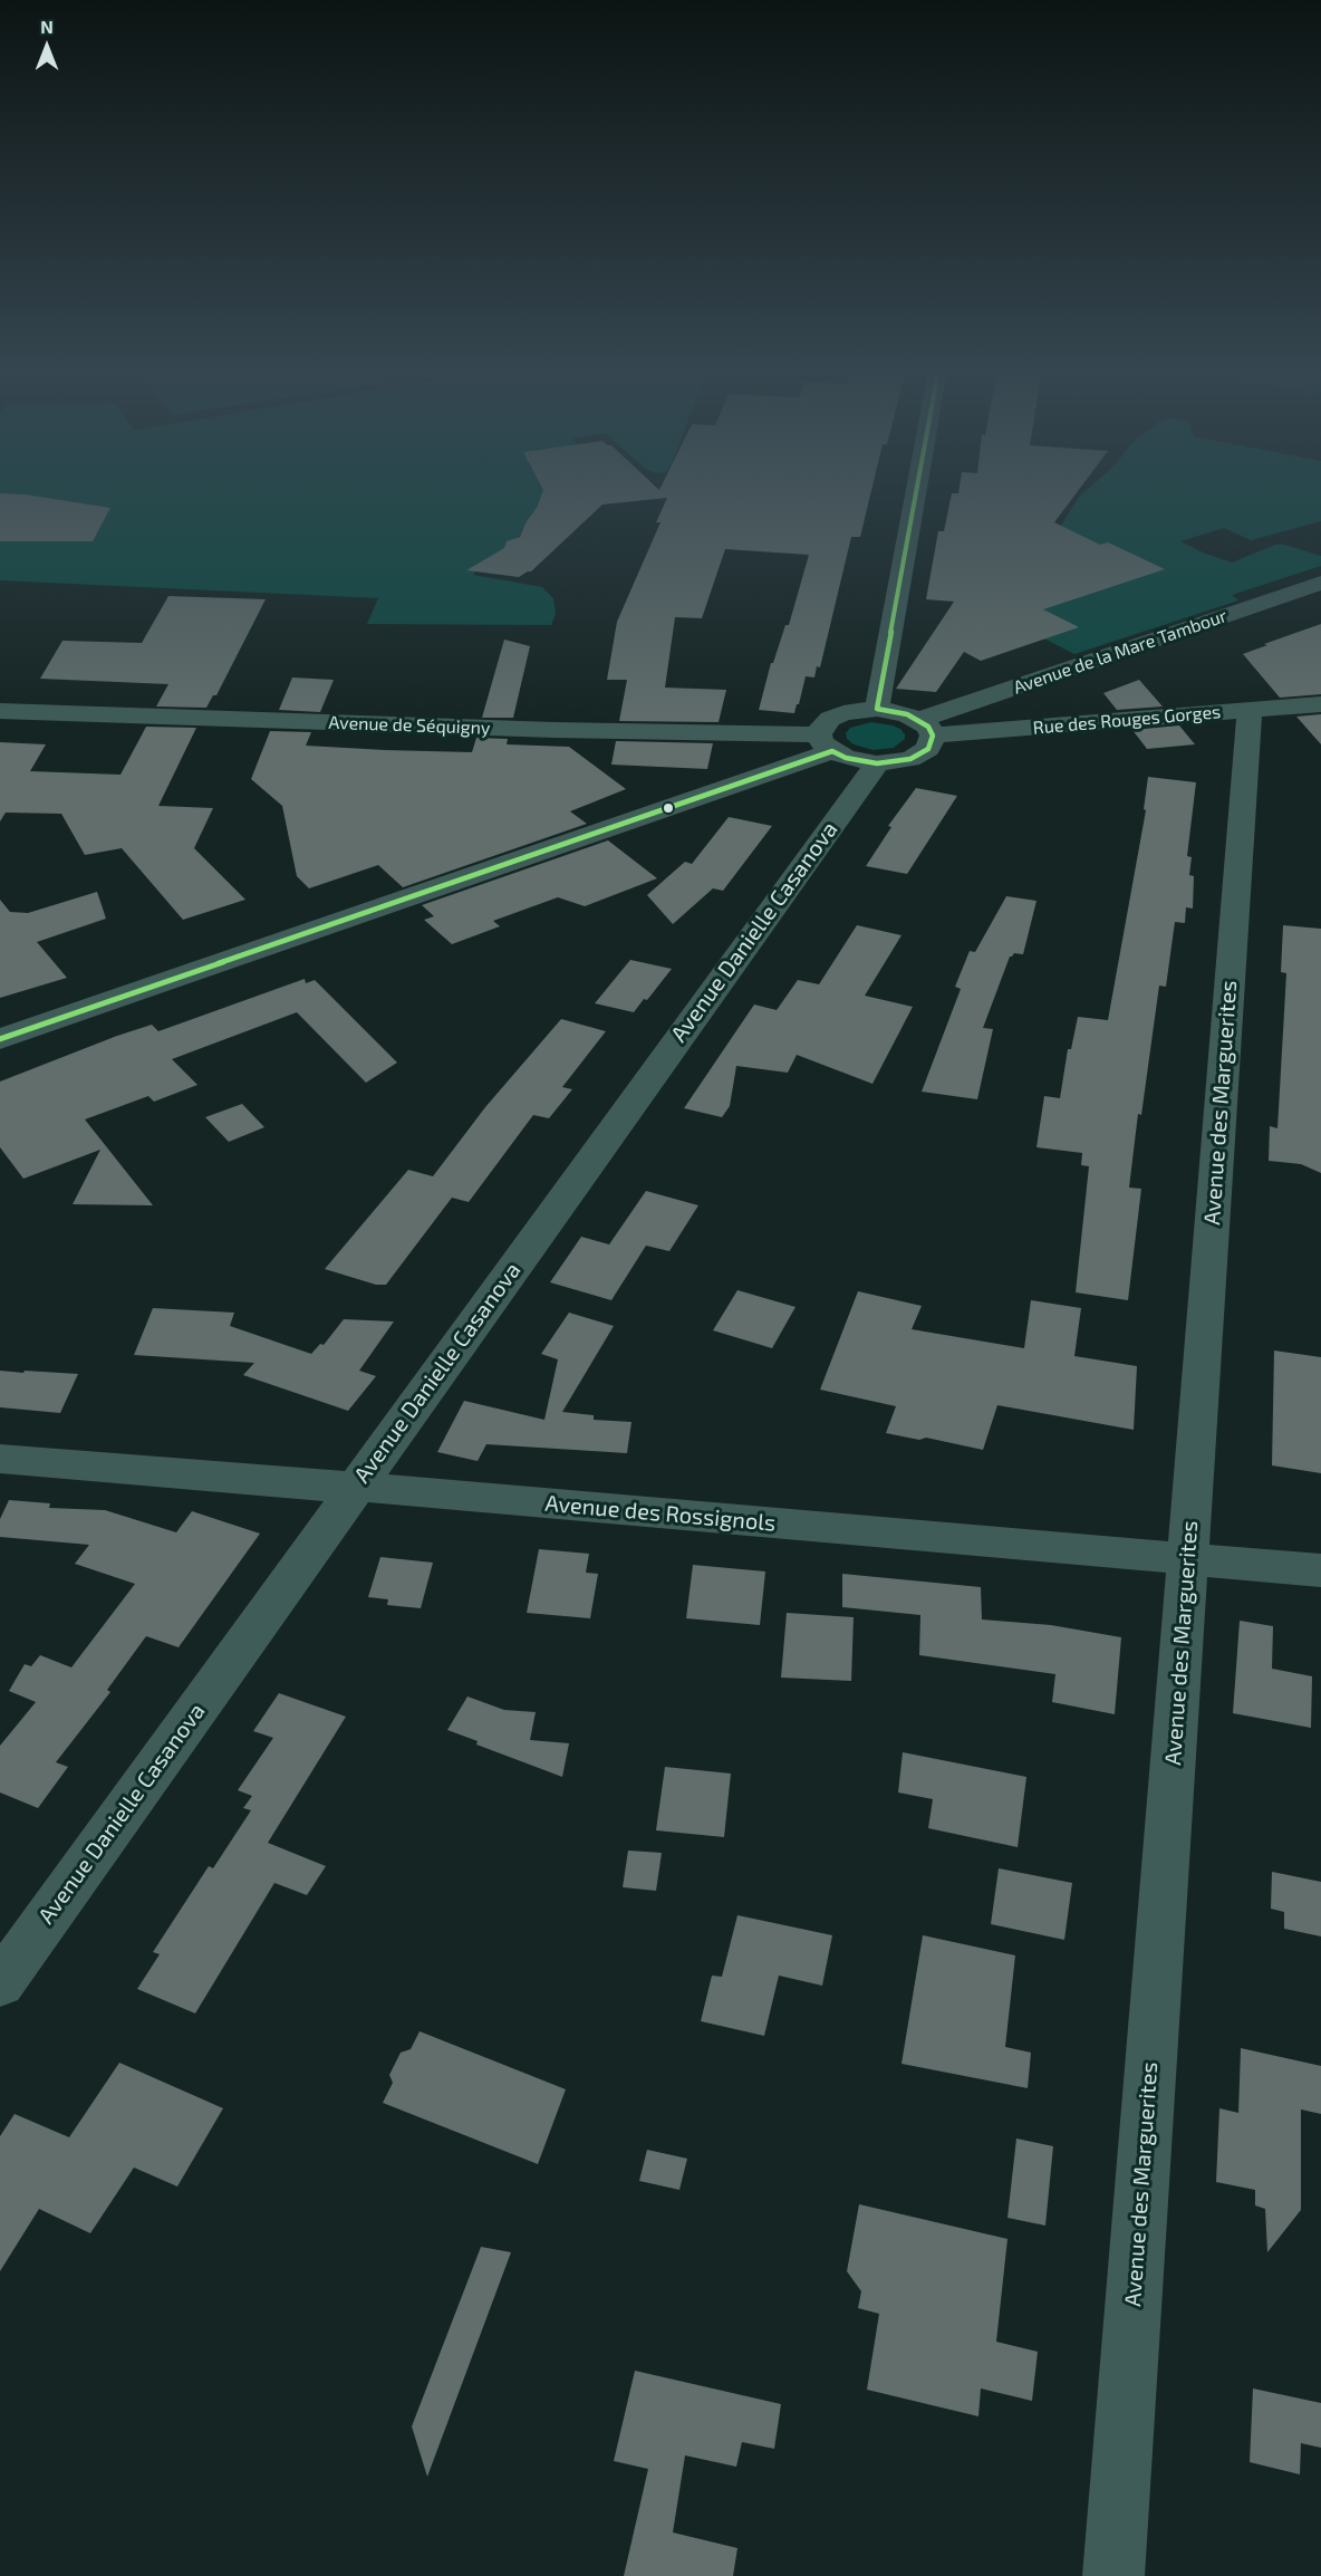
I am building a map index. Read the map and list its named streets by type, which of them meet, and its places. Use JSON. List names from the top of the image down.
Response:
{
  "streets": {
    "street": [
      "Avenue de la Mare Tambour",
      "Rue des Rouges Gorges",
      "Avenue de Séquigny",
      "Avenue Danielle Casanova",
      "Avenue des Marguerites",
      "Avenue des Rossignols"
    ]
  },
  "crossings": [
    ["Avenue de la Mare Tambour", "Rue des Rouges Gorges"],
    ["Rue des Rouges Gorges", "Avenue des Marguerites"],
    ["Avenue de Séquigny", "Avenue Danielle Casanova"],
    ["Avenue Danielle Casanova", "Avenue des Rossignols"],
    ["Avenue des Marguerites", "Avenue des Rossignols"]
  ],
  "north": "top"
}
